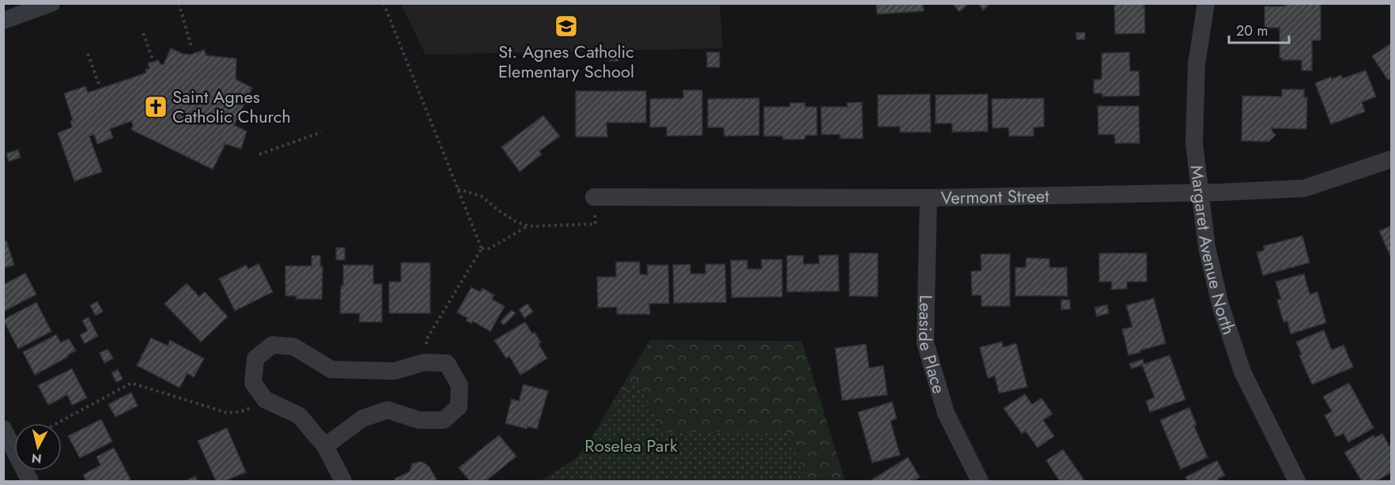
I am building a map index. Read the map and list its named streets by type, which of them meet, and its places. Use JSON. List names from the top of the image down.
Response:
{
  "streets": {
    "street": ["Vermont Street", "Margaret Avenue North", "Leaside Place"]
  },
  "crossings": [
    ["Vermont Street", "Margaret Avenue North"],
    ["Vermont Street", "Leaside Place"]
  ],
  "parks": ["Roselea Park"],
  "places": {
    "school or university": ["St. Agnes Catholic Elementary School"],
    "church": ["Saint Agnes Catholic Church"]
  },
  "scale_bar": "20 m",
  "north": "bottom"
}
